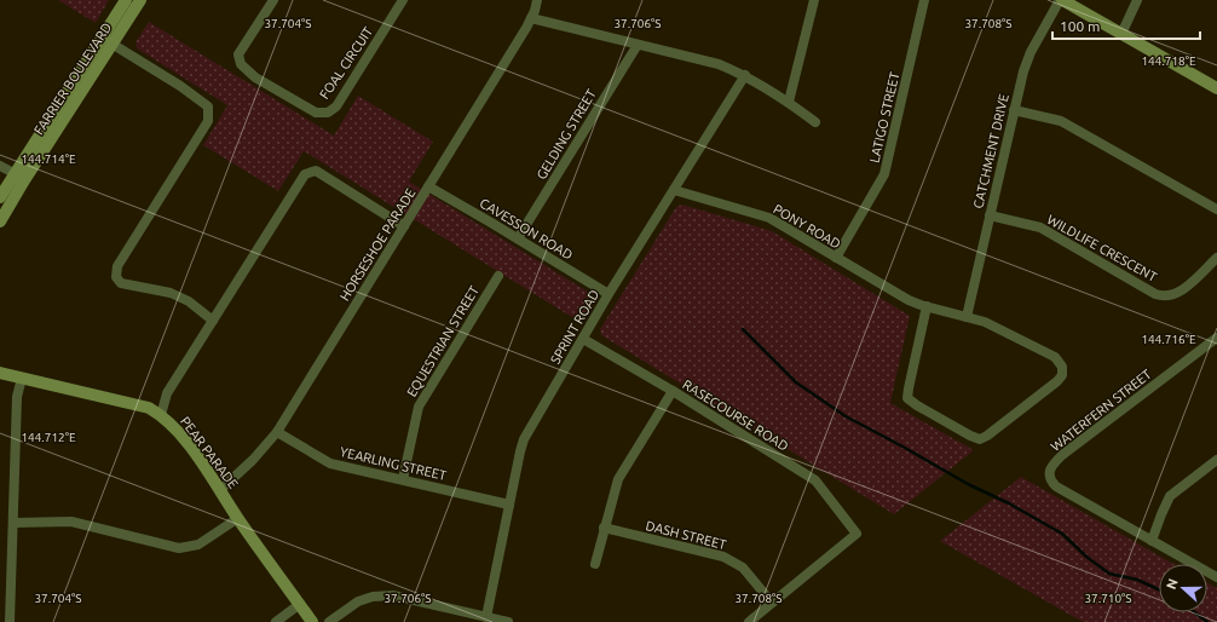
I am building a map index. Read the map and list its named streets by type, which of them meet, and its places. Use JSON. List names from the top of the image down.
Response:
{
  "streets": {
    "street": [
      "FOAL CIRCUIT",
      "FARRIER BOULEVARD",
      "LATIGO STREET",
      "GELDING STREET",
      "CATCHMENT DRIVE",
      "PONY ROAD",
      "CAVESSON ROAD",
      "HORSESHOE PARADE",
      "WILDLIFE CRESCENT",
      "SPRINT ROAD",
      "EQUESTRIAN STREET",
      "WATERFERN STREET",
      "RASECOURSE ROAD",
      "PEAR PARADE",
      "YEARLING STREET",
      "DASH STREET"
    ]
  },
  "crossings": [
    ["LATIGO STREET", "PONY ROAD"],
    ["GELDING STREET", "CAVESSON ROAD"],
    ["CATCHMENT DRIVE", "PONY ROAD"],
    ["CATCHMENT DRIVE", "WILDLIFE CRESCENT"],
    ["PONY ROAD", "SPRINT ROAD"],
    ["CAVESSON ROAD", "HORSESHOE PARADE"],
    ["CAVESSON ROAD", "SPRINT ROAD"],
    ["HORSESHOE PARADE", "PEAR PARADE"],
    ["HORSESHOE PARADE", "YEARLING STREET"],
    ["SPRINT ROAD", "RASECOURSE ROAD"],
    ["SPRINT ROAD", "YEARLING STREET"],
    ["EQUESTRIAN STREET", "YEARLING STREET"],
    ["RASECOURSE ROAD", "DASH STREET"]
  ],
  "scale_bar": "100 m",
  "north": "left",
  "coordinates": [
    "37.704°S",
    "37.706°S",
    "37.708°S",
    "144.718°E",
    "144.714°E",
    "144.716°E",
    "144.712°E",
    "37.710°S"
  ]
}
